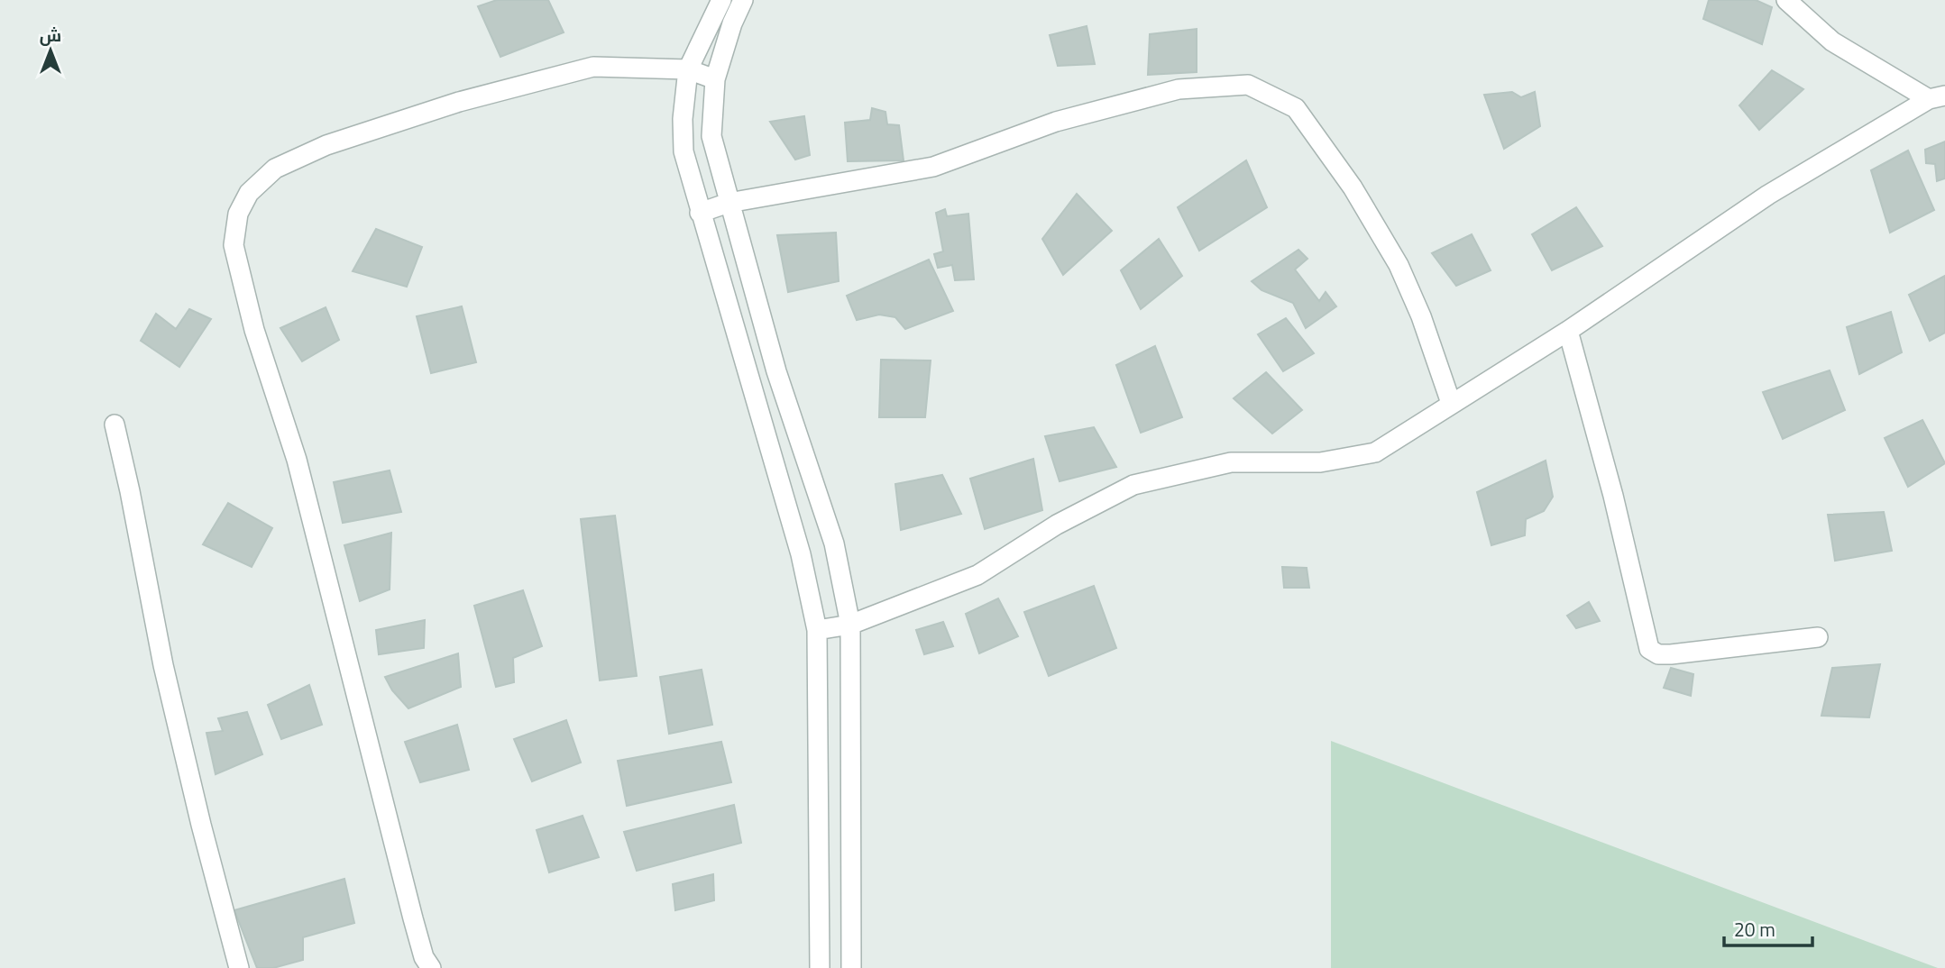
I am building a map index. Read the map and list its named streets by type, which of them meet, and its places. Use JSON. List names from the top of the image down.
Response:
{
  "scale_bar": "20 m",
  "north": "top"
}
